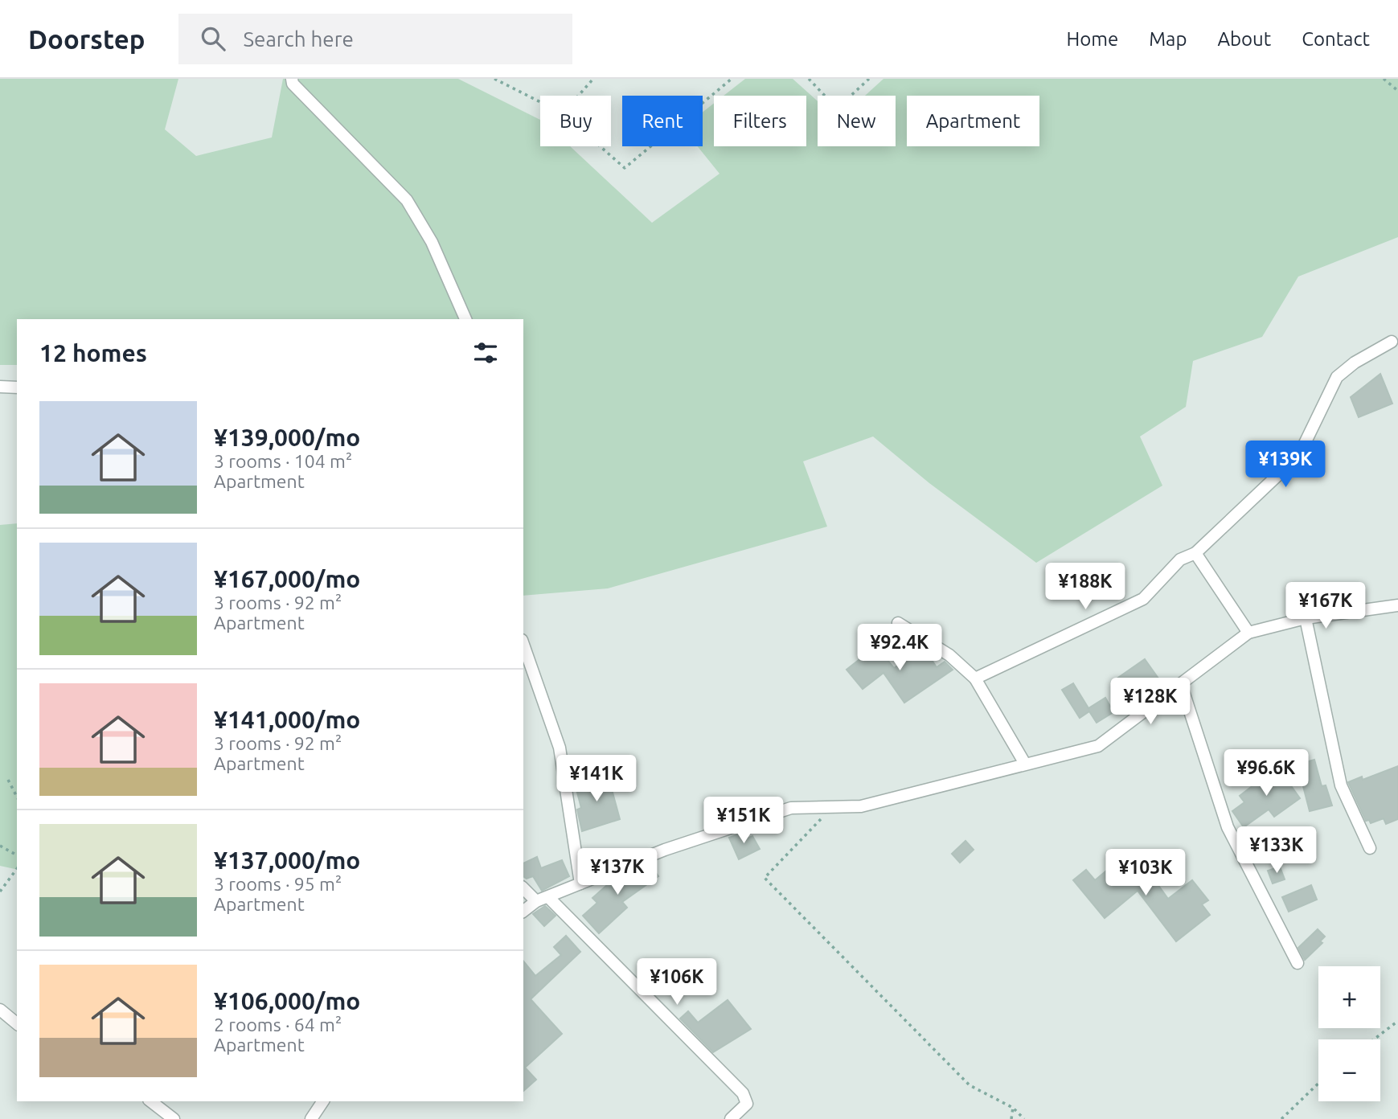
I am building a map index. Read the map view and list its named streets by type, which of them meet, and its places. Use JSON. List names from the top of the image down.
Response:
{
  "page": {
    "header": "Doorstep",
    "search": "Search here",
    "nav": [
      "Home",
      "Map",
      "About",
      "Contact"
    ],
    "chip": [
      "Buy",
      "Rent",
      "Filters",
      "New",
      "Apartment"
    ],
    "heading": "12 homes",
    "list": [
      {
        "name": "¥139,000/mo",
        "note": "3 rooms · 104 m² · Apartment"
      },
      {
        "name": "¥167,000/mo",
        "note": "3 rooms · 92 m² · Apartment"
      },
      {
        "name": "¥141,000/mo",
        "note": "3 rooms · 92 m² · Apartment"
      },
      {
        "name": "¥137,000/mo",
        "note": "3 rooms · 95 m² · Apartment"
      },
      {
        "name": "¥106,000/mo",
        "note": "2 rooms · 64 m² · Apartment"
      }
    ],
    "price": [
      "¥139K",
      "¥188K",
      "¥167K",
      "¥92.4K",
      "¥128K",
      "¥96.6K",
      "¥141K",
      "¥151K",
      "¥133K",
      "¥137K",
      "¥103K",
      "¥106K"
    ],
    "map_buttons": ["+", "−"]
  }
}
